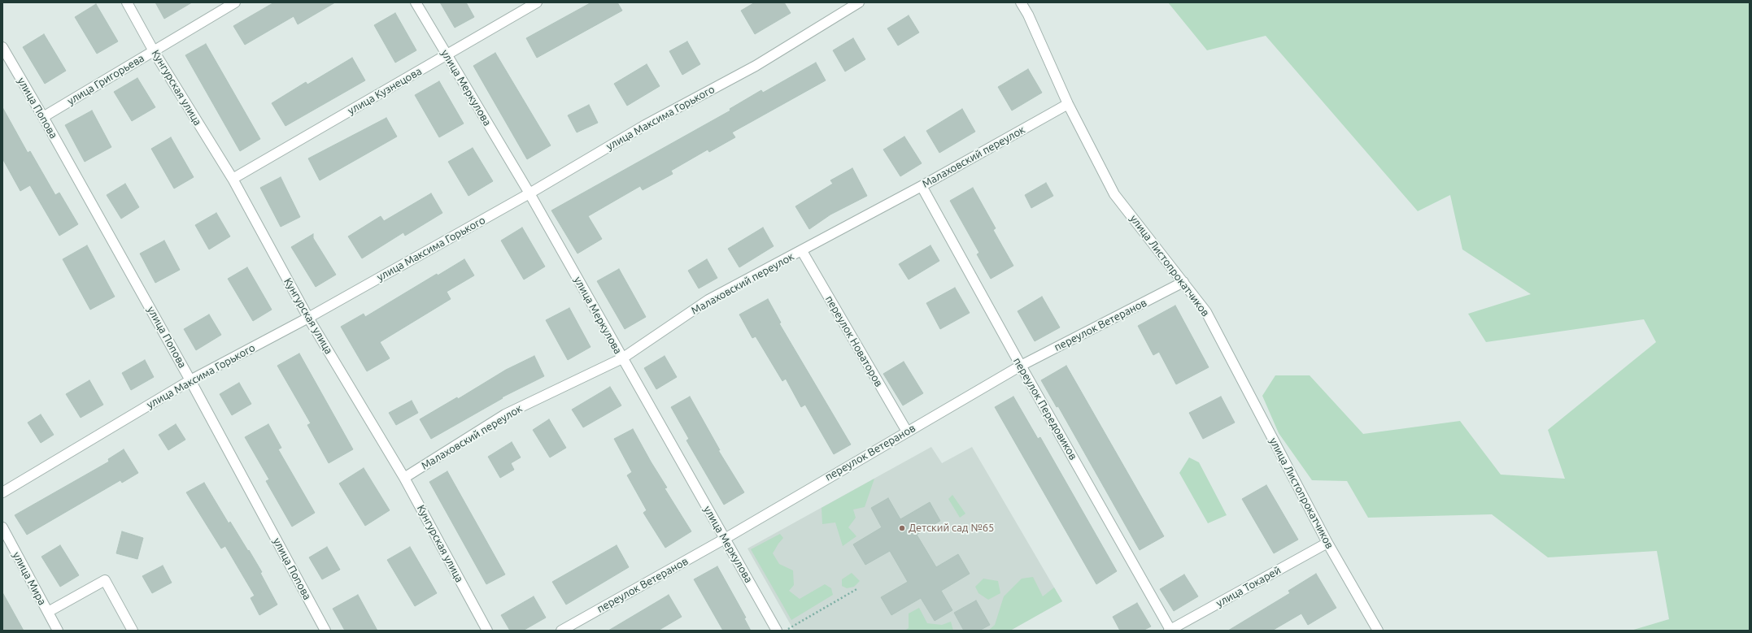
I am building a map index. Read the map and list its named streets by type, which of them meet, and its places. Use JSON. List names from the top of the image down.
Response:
{
  "streets": {
    "street": [
      "улица Григорьева",
      "Кунгурская улица",
      "улица Меркулова",
      "улица Кузнецова",
      "улица Попова",
      "улица Максима Горького",
      "Малаховский переулок",
      "улица Листопрокатчиков",
      "переулок Ветеранов",
      "переулок Новаторов",
      "переулок Передовиков",
      "улица Мира",
      "улица Токарей"
    ]
  },
  "crossings": [
    ["улица Григорьева", "Кунгурская улица"],
    ["улица Григорьева", "улица Попова"],
    ["Кунгурская улица", "улица Кузнецова"],
    ["Кунгурская улица", "улица Максима Горького"],
    ["Кунгурская улица", "Малаховский переулок"],
    ["улица Меркулова", "улица Кузнецова"],
    ["улица Меркулова", "улица Максима Горького"],
    ["улица Меркулова", "Малаховский переулок"],
    ["улица Меркулова", "переулок Ветеранов"],
    ["улица Попова", "улица Максима Горького"],
    ["Малаховский переулок", "улица Листопрокатчиков"],
    ["Малаховский переулок", "переулок Новаторов"],
    ["Малаховский переулок", "переулок Передовиков"],
    ["улица Листопрокатчиков", "переулок Ветеранов"],
    ["улица Листопрокатчиков", "улица Токарей"],
    ["переулок Ветеранов", "переулок Новаторов"],
    ["переулок Ветеранов", "переулок Передовиков"],
    ["переулок Передовиков", "улица Токарей"]
  ],
  "places": ["Детский сад №65"]
}
